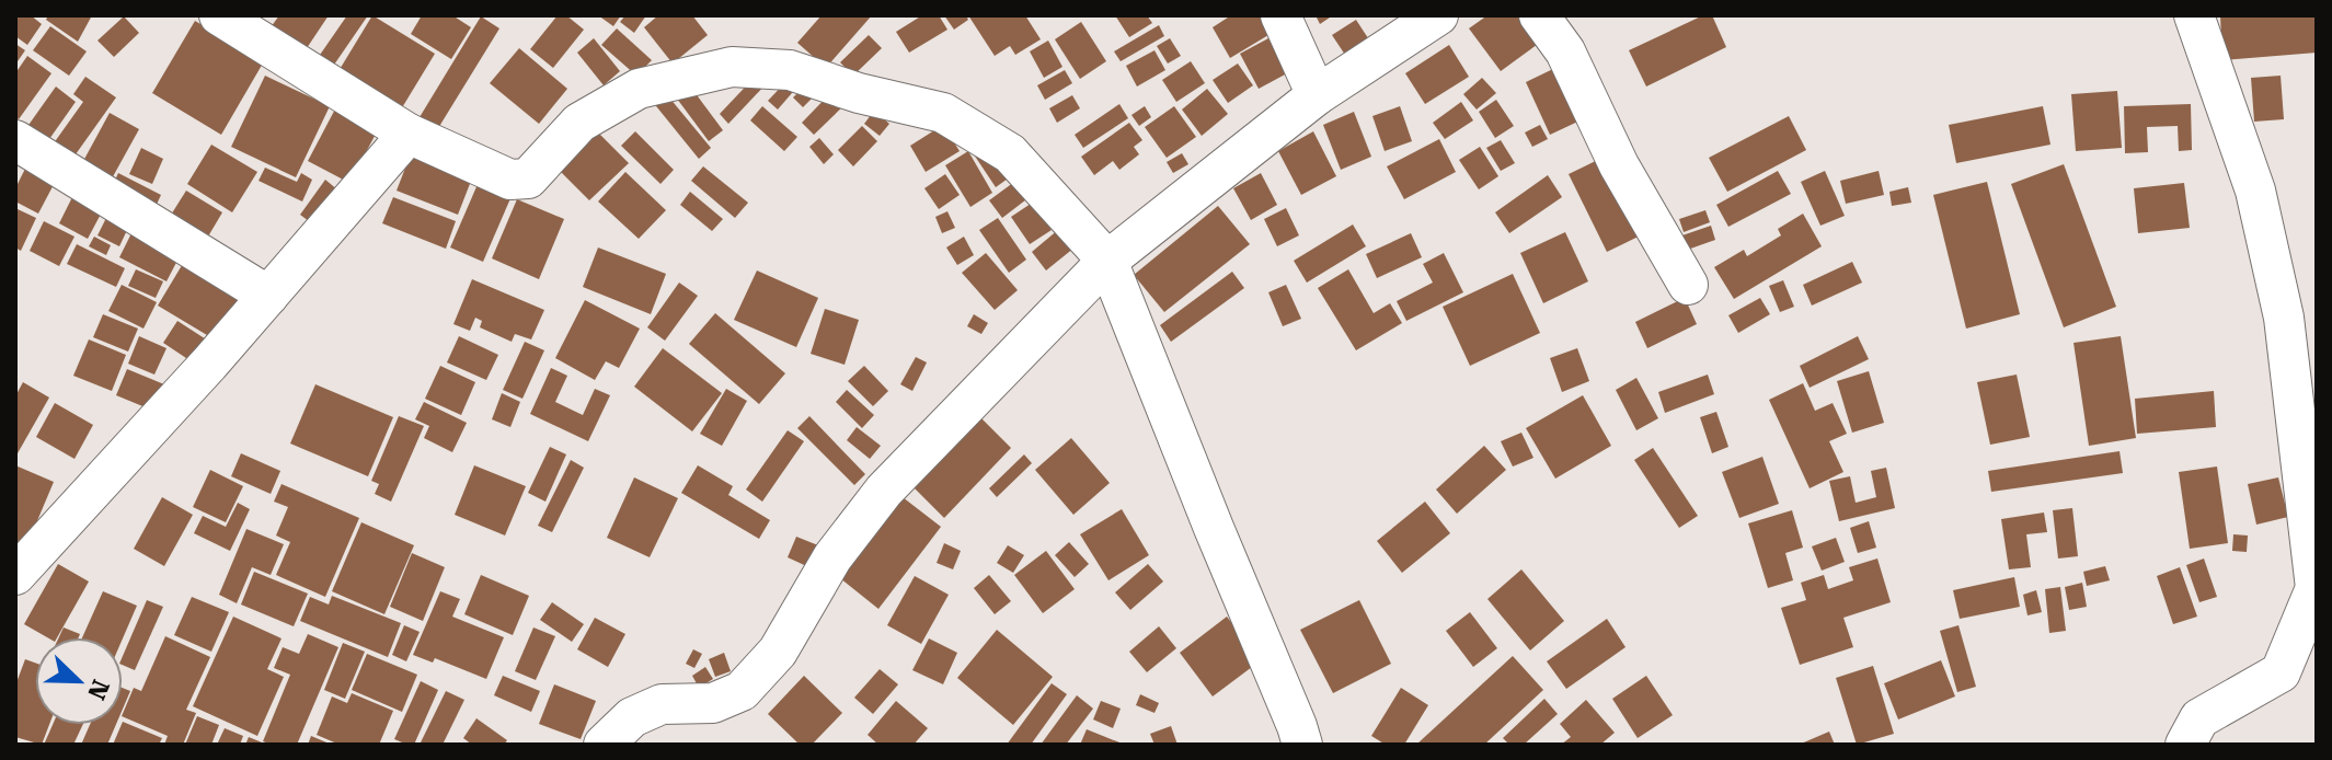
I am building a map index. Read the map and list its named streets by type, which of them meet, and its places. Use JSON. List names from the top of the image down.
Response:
{
  "north": "bottom right"
}
